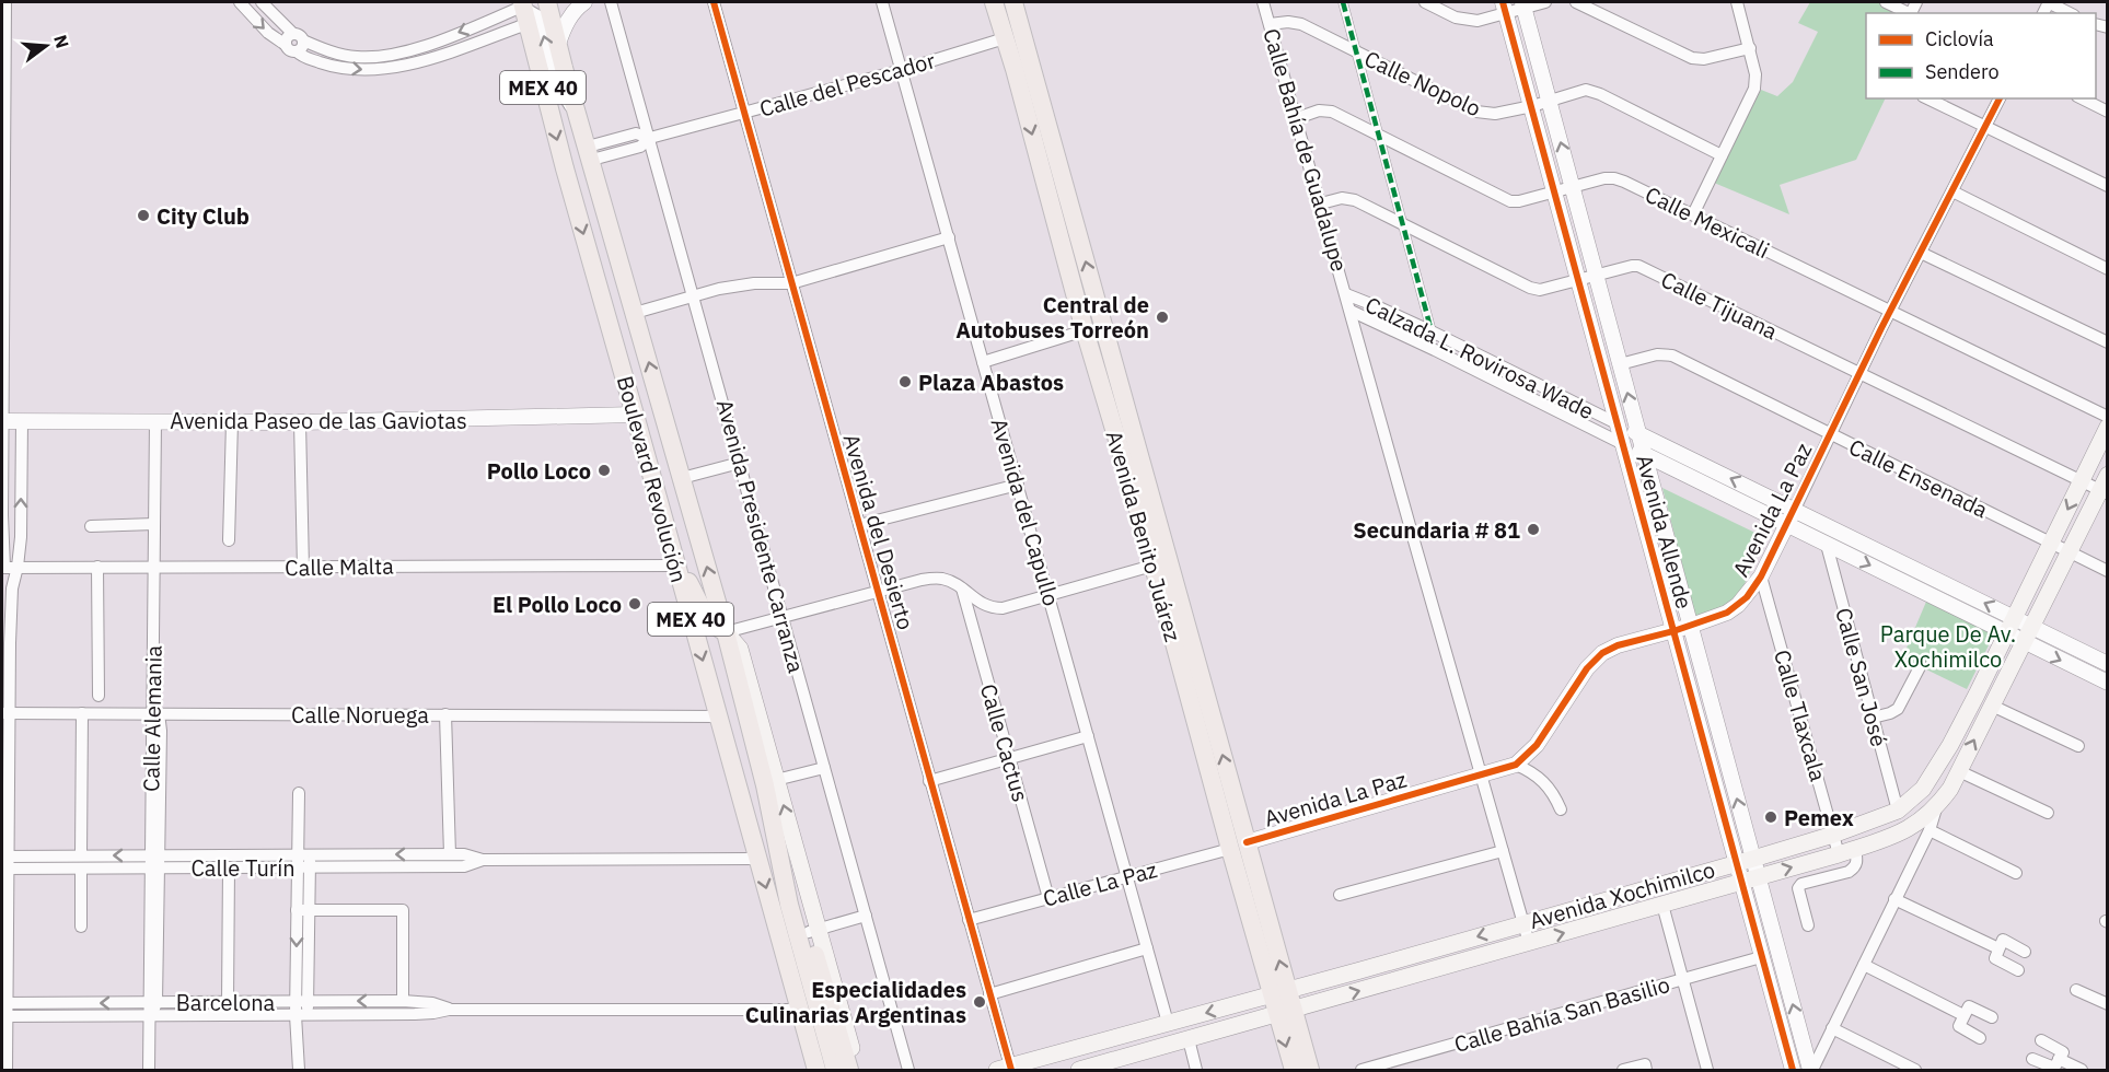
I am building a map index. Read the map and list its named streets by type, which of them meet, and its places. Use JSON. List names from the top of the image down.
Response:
{
  "streets": {
    "main road": [
      "MEX 40",
      "Boulevard Revolución",
      "Avenida Benito Juárez",
      "Avenida Xochimilco"
    ],
    "street": [
      "Calle Nopolo",
      "Calle del Pescador",
      "Calle Bahía de Guadalupe",
      "Calle Mexicali",
      "Calle Tijuana",
      "Calzada L. Rovirosa Wade",
      "Avenida Paseo de las Gaviotas",
      "Calle Ensenada",
      "Avenida La Paz",
      "Avenida del Capullo",
      "Avenida del Desierto",
      "Avenida Allende",
      "Avenida Presidente Carranza",
      "Calle Malta",
      "Calle San José",
      "Calle Noruega",
      "Calle Tlaxcala",
      "Calle Alemania",
      "Calle Cactus",
      "Calle Turín",
      "Calle La Paz",
      "Barcelona",
      "Calle Bahía San Basilio"
    ]
  },
  "crossings": [
    ["Calle Nopolo", "Calle Bahía de Guadalupe"],
    ["Calle Nopolo", "Avenida Allende"],
    ["Calle del Pescador", "MEX 40"],
    ["Calle del Pescador", "Avenida del Capullo"],
    ["Calle del Pescador", "Avenida del Desierto"],
    ["Calle del Pescador", "Avenida Presidente Carranza"],
    ["Calle del Pescador", "Avenida Benito Juárez"],
    ["Calle Bahía de Guadalupe", "Calle Mexicali"],
    ["Calle Bahía de Guadalupe", "Calle Tijuana"],
    ["Calle Bahía de Guadalupe", "Calzada L. Rovirosa Wade"],
    ["Calle Bahía de Guadalupe", "Avenida La Paz"],
    ["Calle Bahía de Guadalupe", "Avenida Xochimilco"],
    ["Calle Mexicali", "Avenida La Paz"],
    ["Calle Mexicali", "Avenida Allende"],
    ["Calle Tijuana", "Avenida La Paz"],
    ["Calle Tijuana", "Avenida Allende"],
    ["Calle Tijuana", "Avenida Xochimilco"],
    ["Calzada L. Rovirosa Wade", "Avenida La Paz"],
    ["Calzada L. Rovirosa Wade", "Avenida Allende"],
    ["Calzada L. Rovirosa Wade", "Calle San José"],
    ["Calzada L. Rovirosa Wade", "Avenida Xochimilco"],
    ["Avenida Paseo de las Gaviotas", "Boulevard Revolución"],
    ["Avenida Paseo de las Gaviotas", "Calle Alemania"],
    ["Calle Ensenada", "Avenida La Paz"],
    ["Calle Ensenada", "Avenida Allende"],
    ["Calle Ensenada", "Avenida Xochimilco"],
    ["Boulevard Revolución", "Calle Malta"],
    ["Boulevard Revolución", "Calle Noruega"],
    ["Boulevard Revolución", "Calle Turín"],
    ["Boulevard Revolución", "Barcelona"],
    ["Avenida La Paz", "Avenida Allende"],
    ["Avenida La Paz", "Avenida Benito Juárez"],
    ["Avenida La Paz", "Calle Tlaxcala"],
    ["Avenida La Paz", "Calle La Paz"],
    ["Avenida del Capullo", "Calle La Paz"],
    ["Avenida del Capullo", "Avenida Xochimilco"],
    ["Avenida del Desierto", "Calle La Paz"],
    ["Avenida del Desierto", "Avenida Xochimilco"],
    ["Avenida Allende", "Avenida Xochimilco"],
    ["Avenida Allende", "Calle Bahía San Basilio"],
    ["Avenida Benito Juárez", "Calle La Paz"],
    ["Avenida Benito Juárez", "Avenida Xochimilco"],
    ["Calle Malta", "Calle Alemania"],
    ["Calle San José", "Avenida Xochimilco"],
    ["Calle Noruega", "Calle Alemania"],
    ["Calle Tlaxcala", "Avenida Xochimilco"],
    ["Calle Alemania", "Calle Turín"],
    ["Calle Alemania", "Barcelona"],
    ["Calle Cactus", "Calle La Paz"]
  ],
  "parks": ["Parque De Av. Xochimilco"],
  "places": [
    "City Club",
    "Central de Autobuses Torreón",
    "Plaza Abastos",
    "Pollo Loco",
    "Secundaria # 81",
    "El Pollo Loco",
    "Pemex",
    "Especialidades Culinarias Argentinas"
  ],
  "legend": ["Ciclovía", "Sendero"],
  "north": "right"
}
